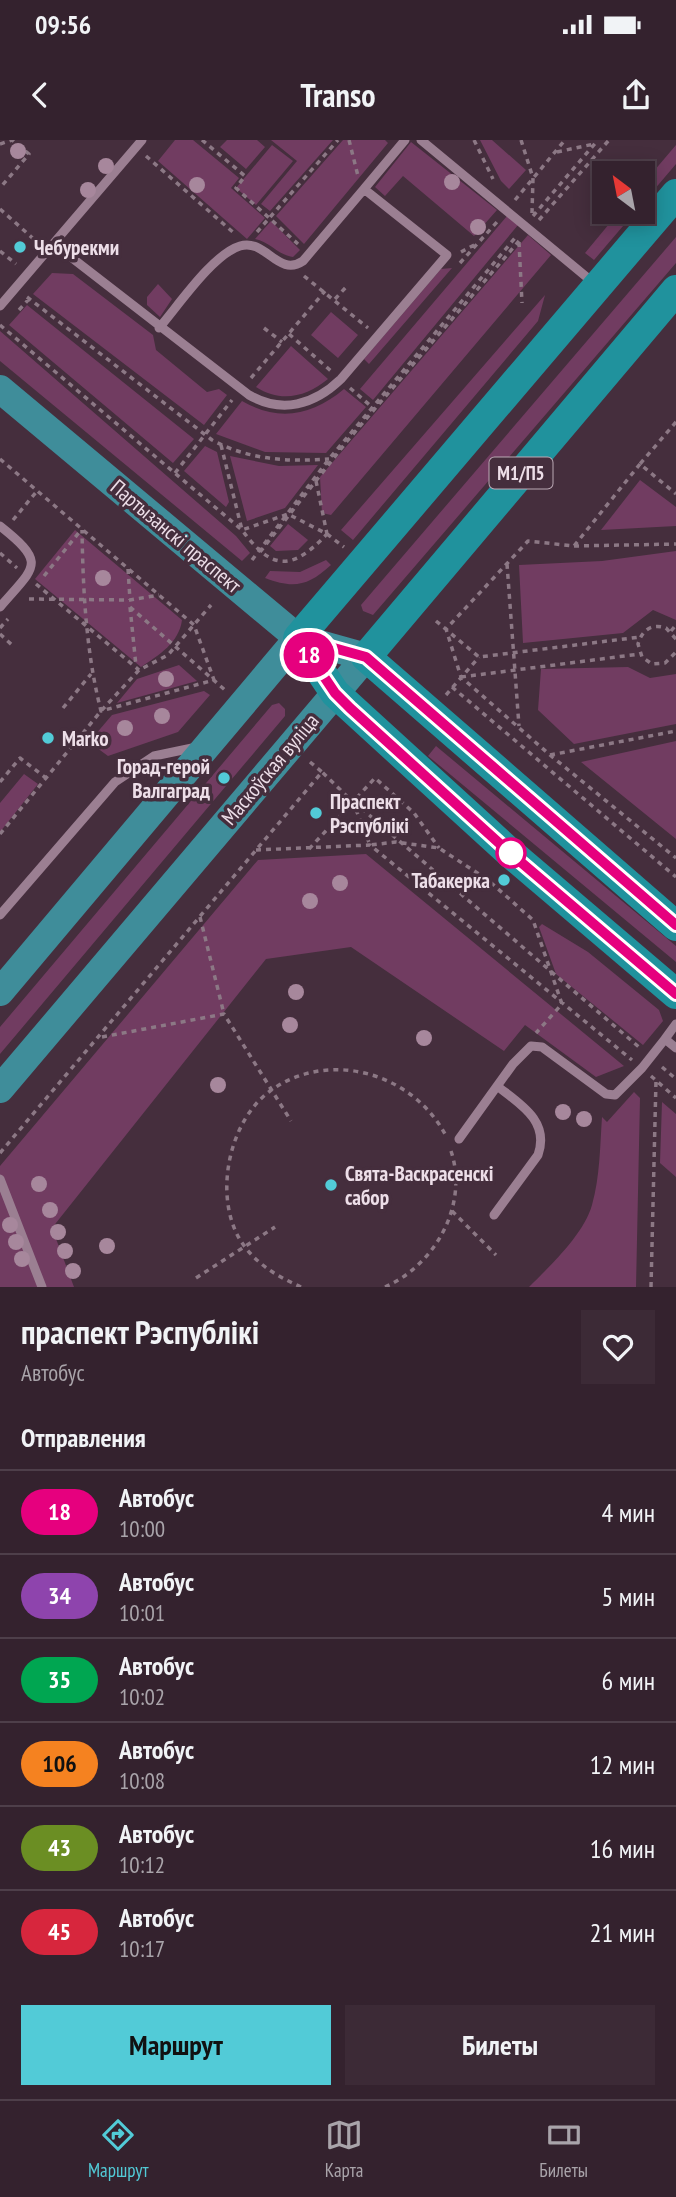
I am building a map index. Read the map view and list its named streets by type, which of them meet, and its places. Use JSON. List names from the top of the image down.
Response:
{
  "streets": {
    "highway": ["М1/П5", "Маскоўская вуліца"],
    "main road": ["Партызанскі праспект"]
  },
  "crossings": [
    ["М1/П5", "Партызанскі праспект"],
    ["Партызанскі праспект", "Маскоўская вуліца"]
  ],
  "places": [
    "Чебурекми",
    "Marko",
    "Горад-герой Валгаград",
    "Праспект Рэспублікі",
    "Табакерка",
    "Свята-Васкрасенскі сабор"
  ],
  "lines": ["bus line 18"],
  "north": "top left",
  "page": {
    "status": "09:56",
    "header": "Transo",
    "on_map": "18",
    "heading": [
      ["праспект Рэспублікі", "Автобус"],
      "Отправления"
    ],
    "list": [
      {
        "mark": "18",
        "name": "Автобус",
        "note": "10:00",
        "value": "4 мин"
      },
      {
        "mark": "34",
        "name": "Автобус",
        "note": "10:01",
        "value": "5 мин"
      },
      {
        "mark": "35",
        "name": "Автобус",
        "note": "10:02",
        "value": "6 мин"
      },
      {
        "mark": "106",
        "name": "Автобус",
        "note": "10:08",
        "value": "12 мин"
      },
      {
        "mark": "43",
        "name": "Автобус",
        "note": "10:12",
        "value": "16 мин"
      },
      {
        "mark": "45",
        "name": "Автобус",
        "note": "10:17",
        "value": "21 мин"
      }
    ],
    "buttons": ["Маршрут", "Билеты"],
    "tabs": ["Маршрут", "Карта", "Билеты"]
  }
}
